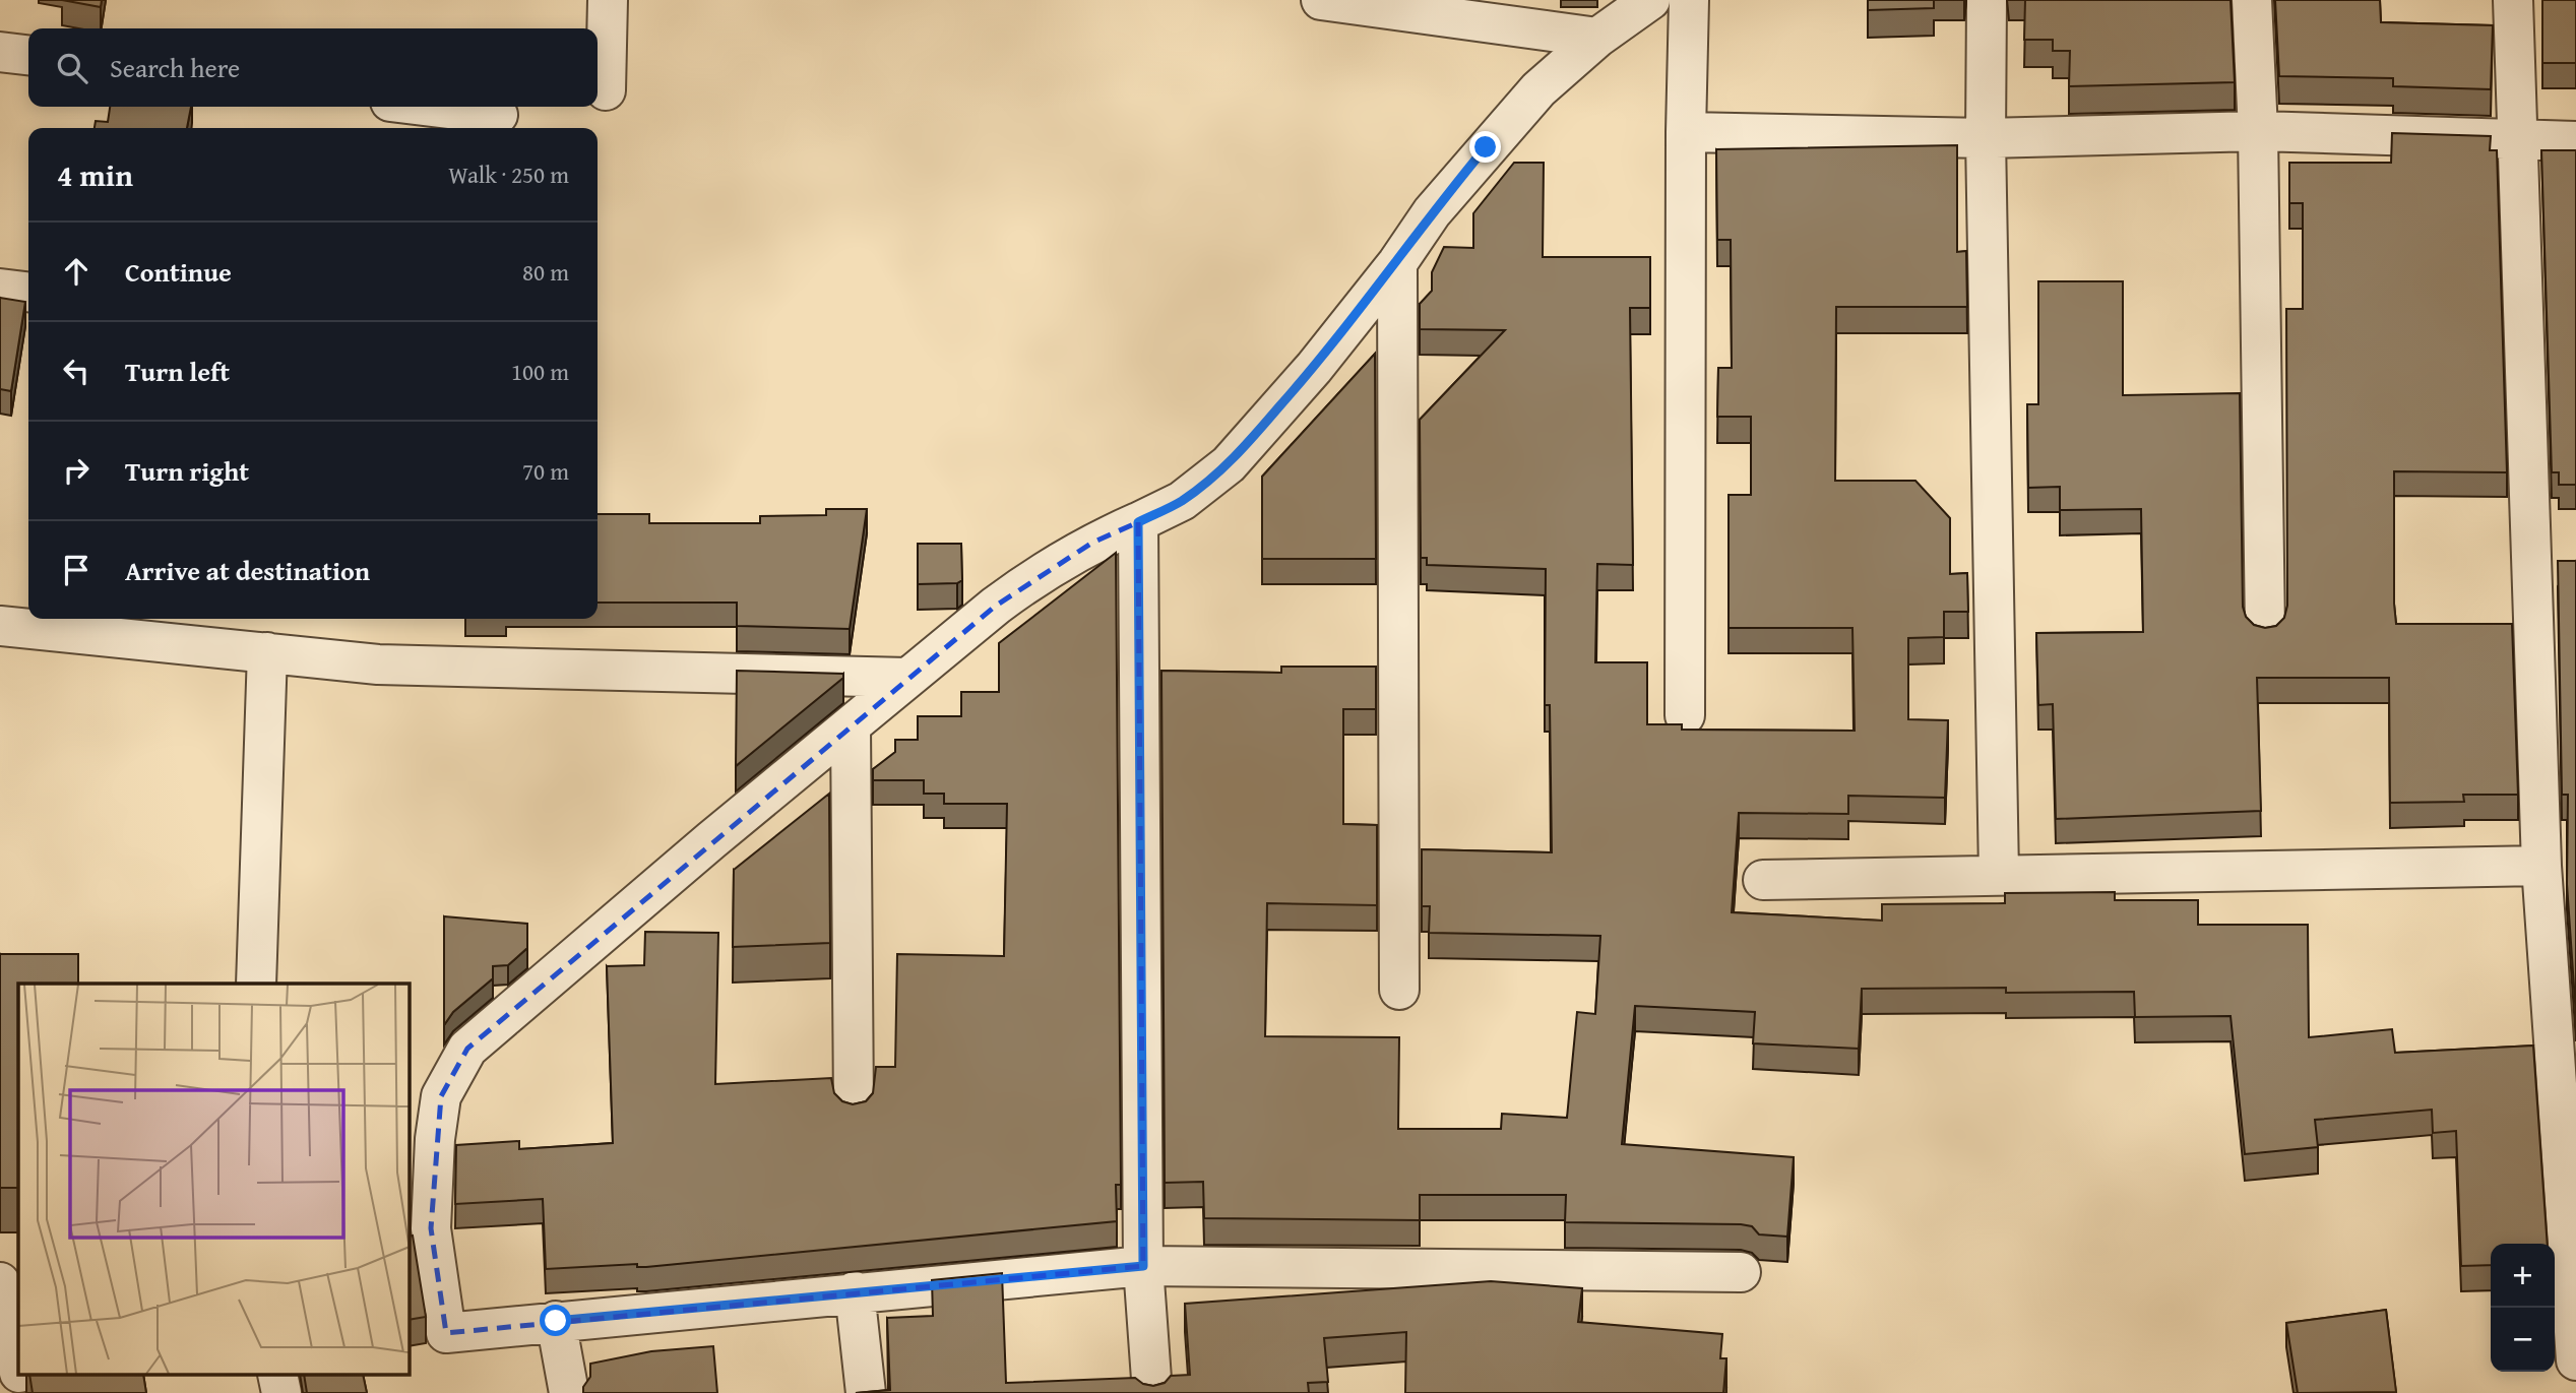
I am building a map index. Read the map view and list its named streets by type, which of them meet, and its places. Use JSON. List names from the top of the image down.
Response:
{
  "page": {
    "search": "Search here",
    "heading": ["4 min", "Walk · 250 m"],
    "list": [
      ["Continue", "80 m"],
      ["Turn left", "100 m"],
      ["Turn right", "70 m"],
      "Arrive at destination"
    ],
    "map_buttons": ["+", "−"]
  }
}
